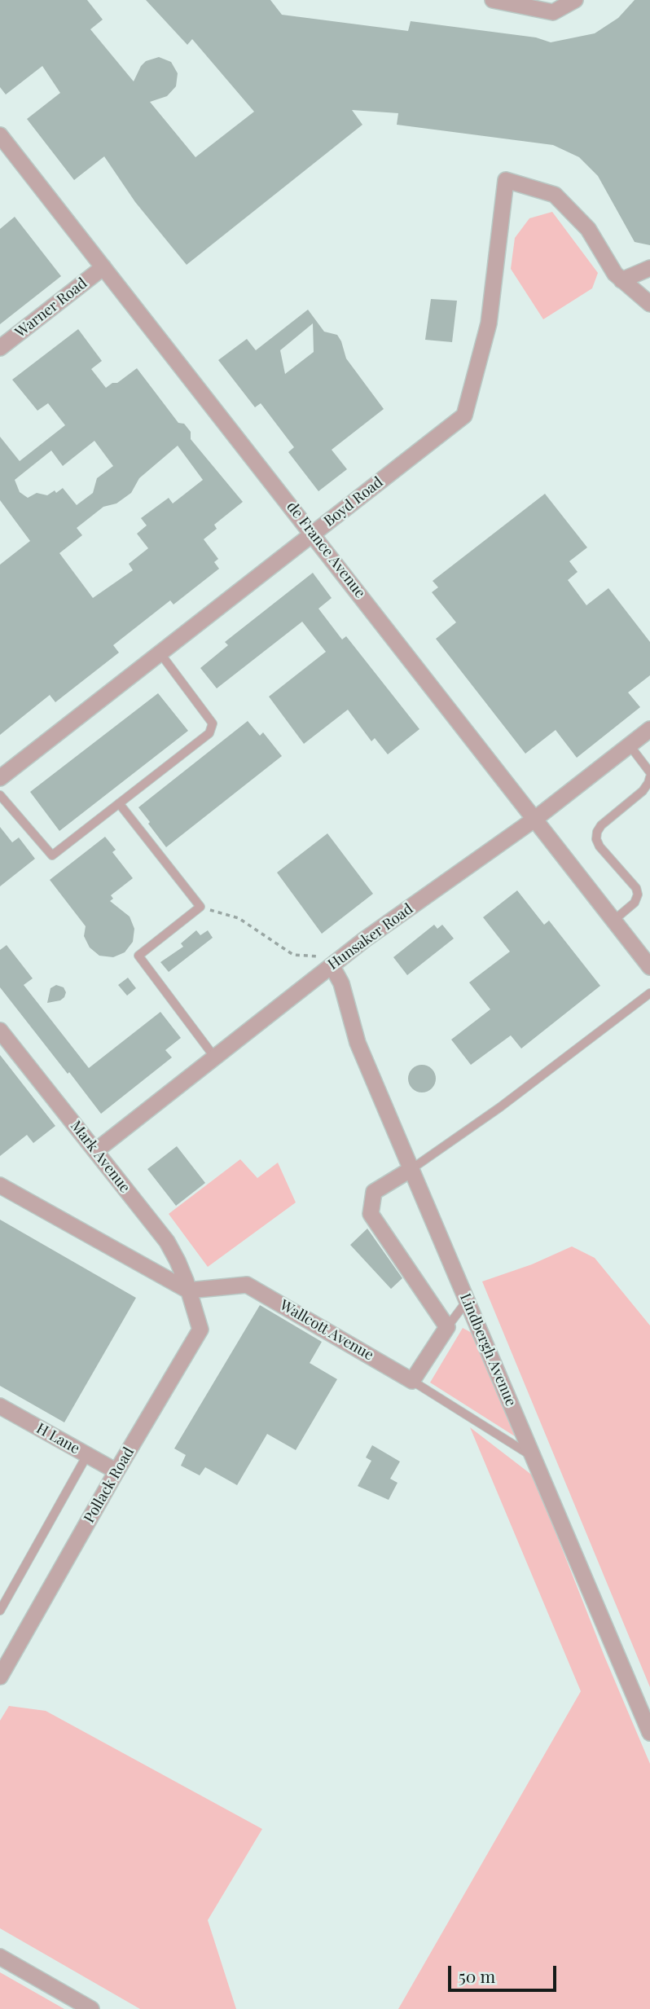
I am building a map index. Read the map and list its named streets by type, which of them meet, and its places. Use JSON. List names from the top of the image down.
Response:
{
  "streets": {
    "street": [
      "Warner Road",
      "Boyd Road",
      "de France Avenue",
      "Hunsaker Road",
      "Mark Avenue",
      "Wallcott Avenue",
      "Lindbergh Avenue",
      "H Lane",
      "Pollack Road"
    ]
  },
  "crossings": [
    ["Warner Road", "de France Avenue"],
    ["Boyd Road", "de France Avenue"],
    ["de France Avenue", "Hunsaker Road"],
    ["Hunsaker Road", "Mark Avenue"],
    ["Hunsaker Road", "Lindbergh Avenue"],
    ["Mark Avenue", "Wallcott Avenue"],
    ["Mark Avenue", "Pollack Road"],
    ["Wallcott Avenue", "Pollack Road"],
    ["H Lane", "Pollack Road"]
  ],
  "scale_bar": "50 m"
}
